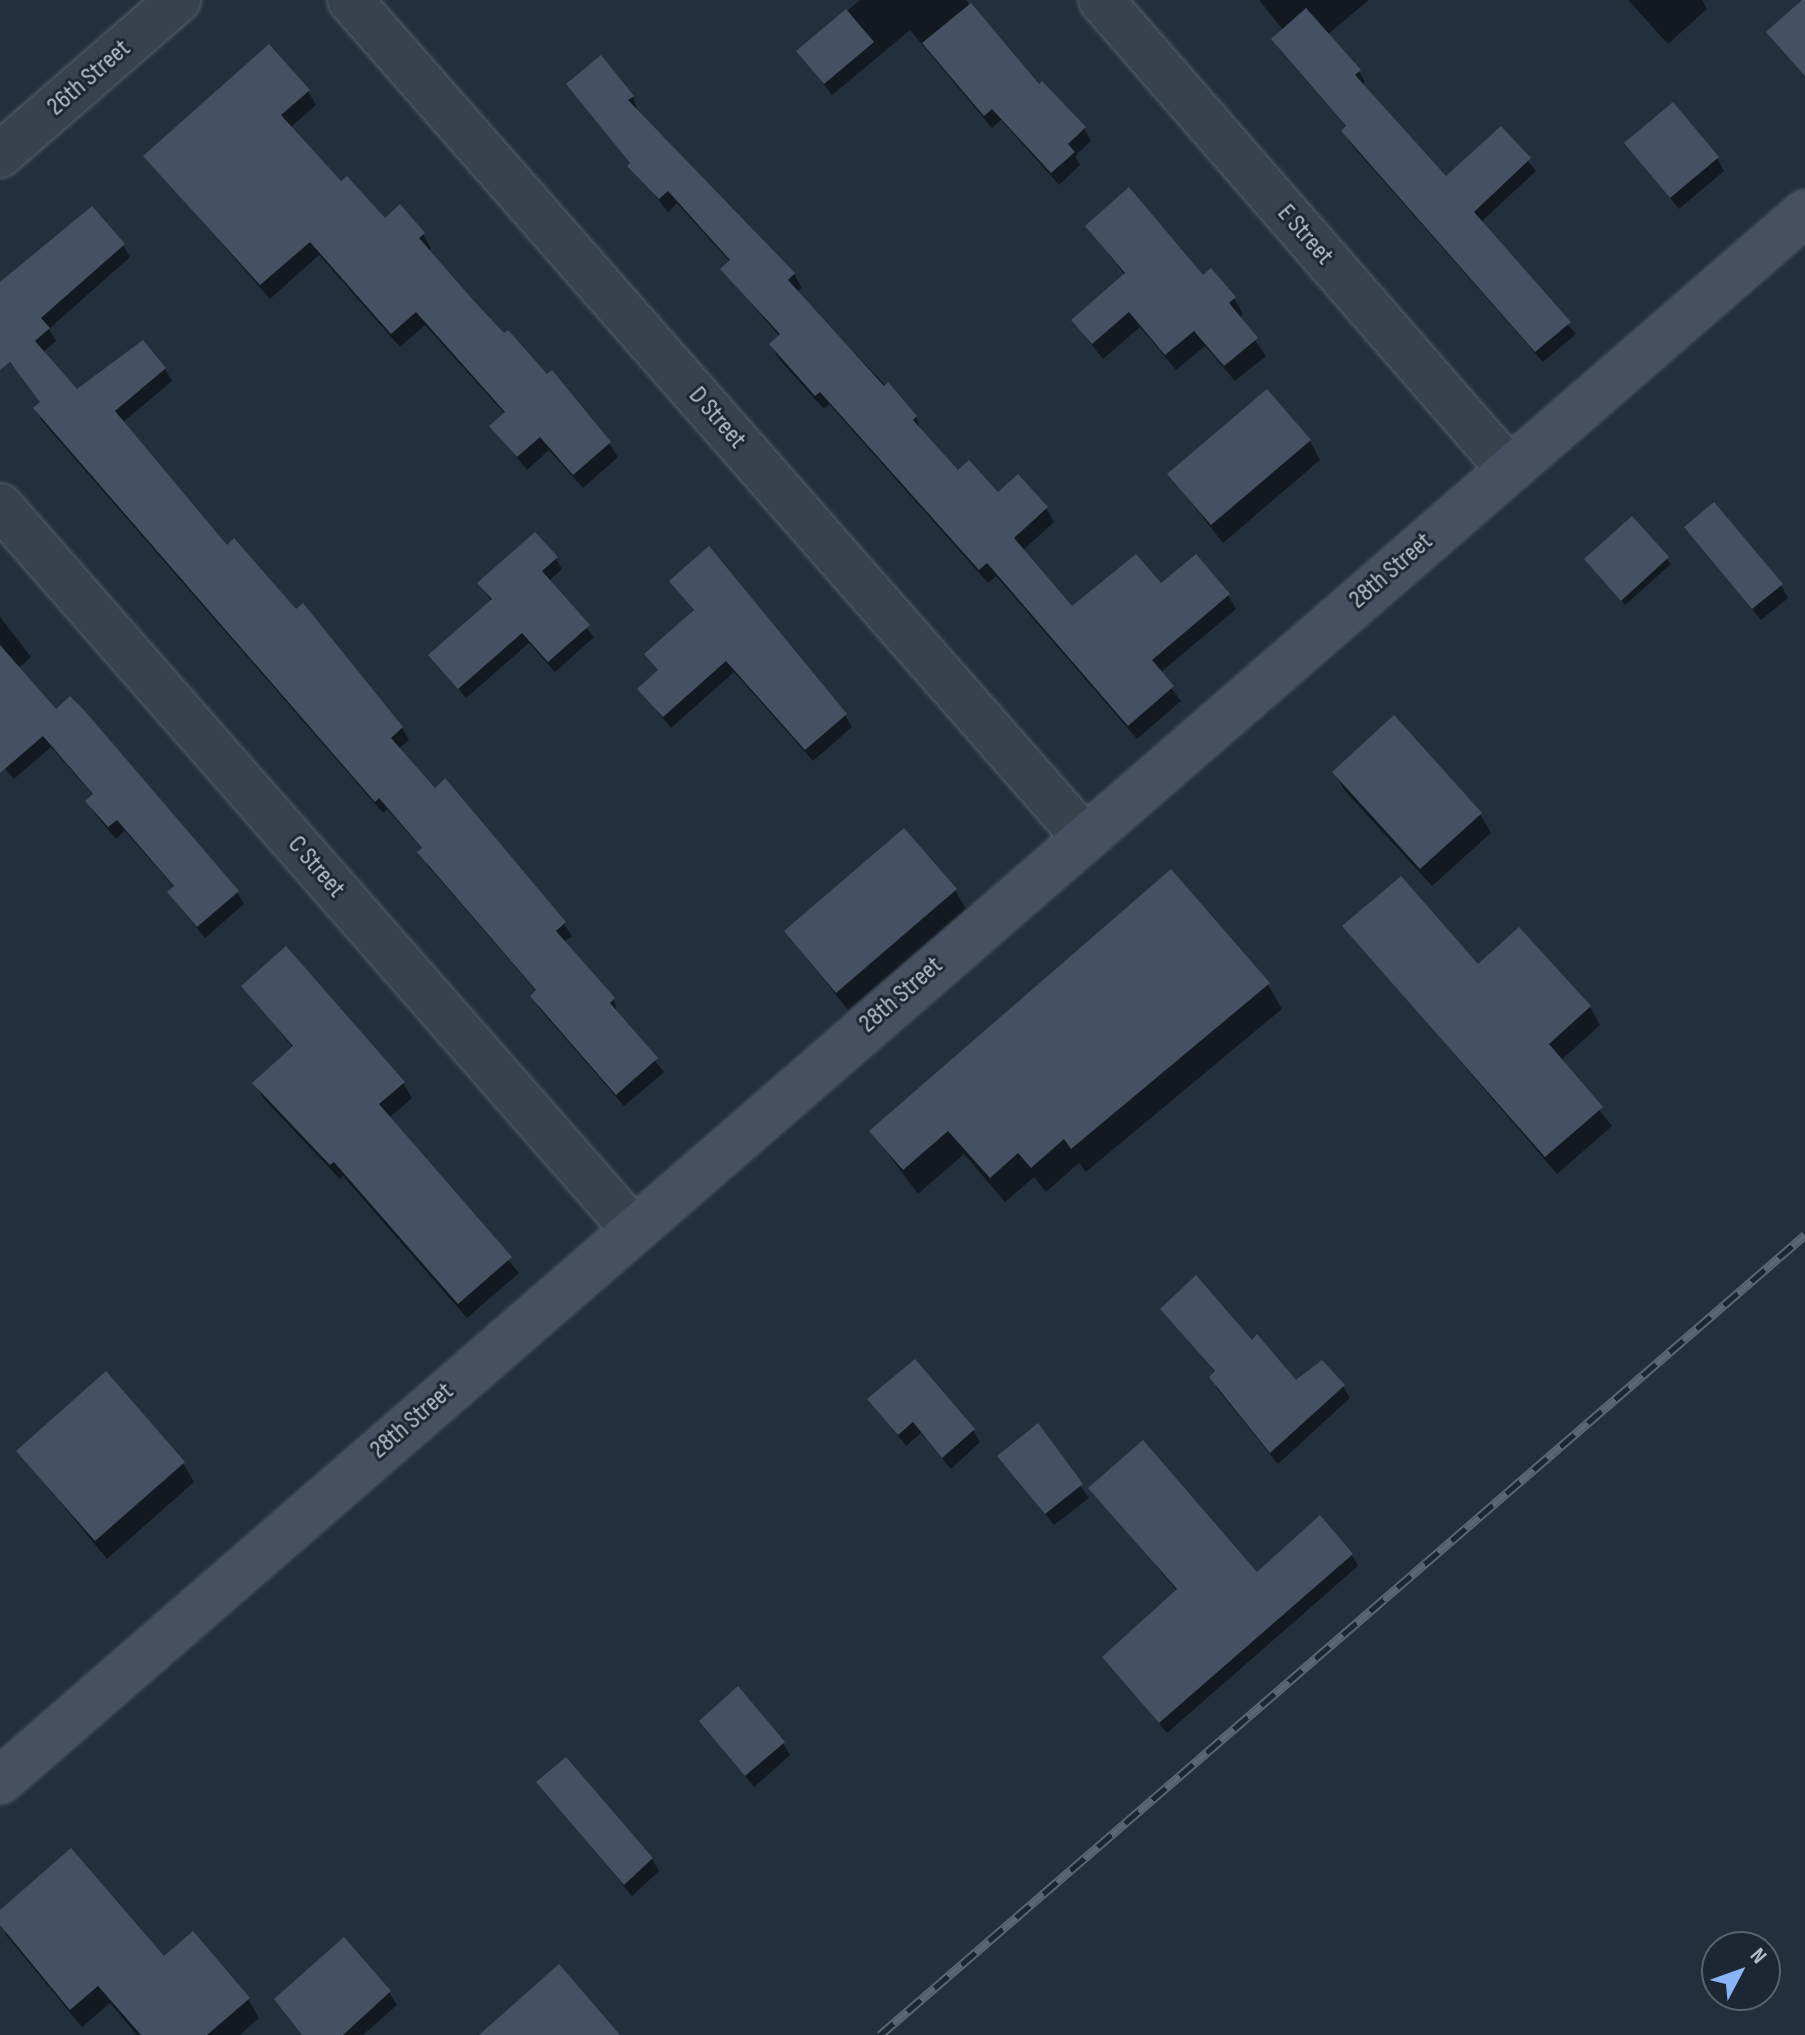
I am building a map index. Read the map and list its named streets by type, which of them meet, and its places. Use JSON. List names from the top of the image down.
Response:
{
  "streets": {
    "main road": ["28th Street"],
    "street": [
      "26th Street",
      "E Street",
      "D Street",
      "C Street"
    ]
  },
  "crossings": [
    ["E Street", "28th Street"],
    ["D Street", "28th Street"],
    ["28th Street", "C Street"]
  ],
  "north": "top right"
}
